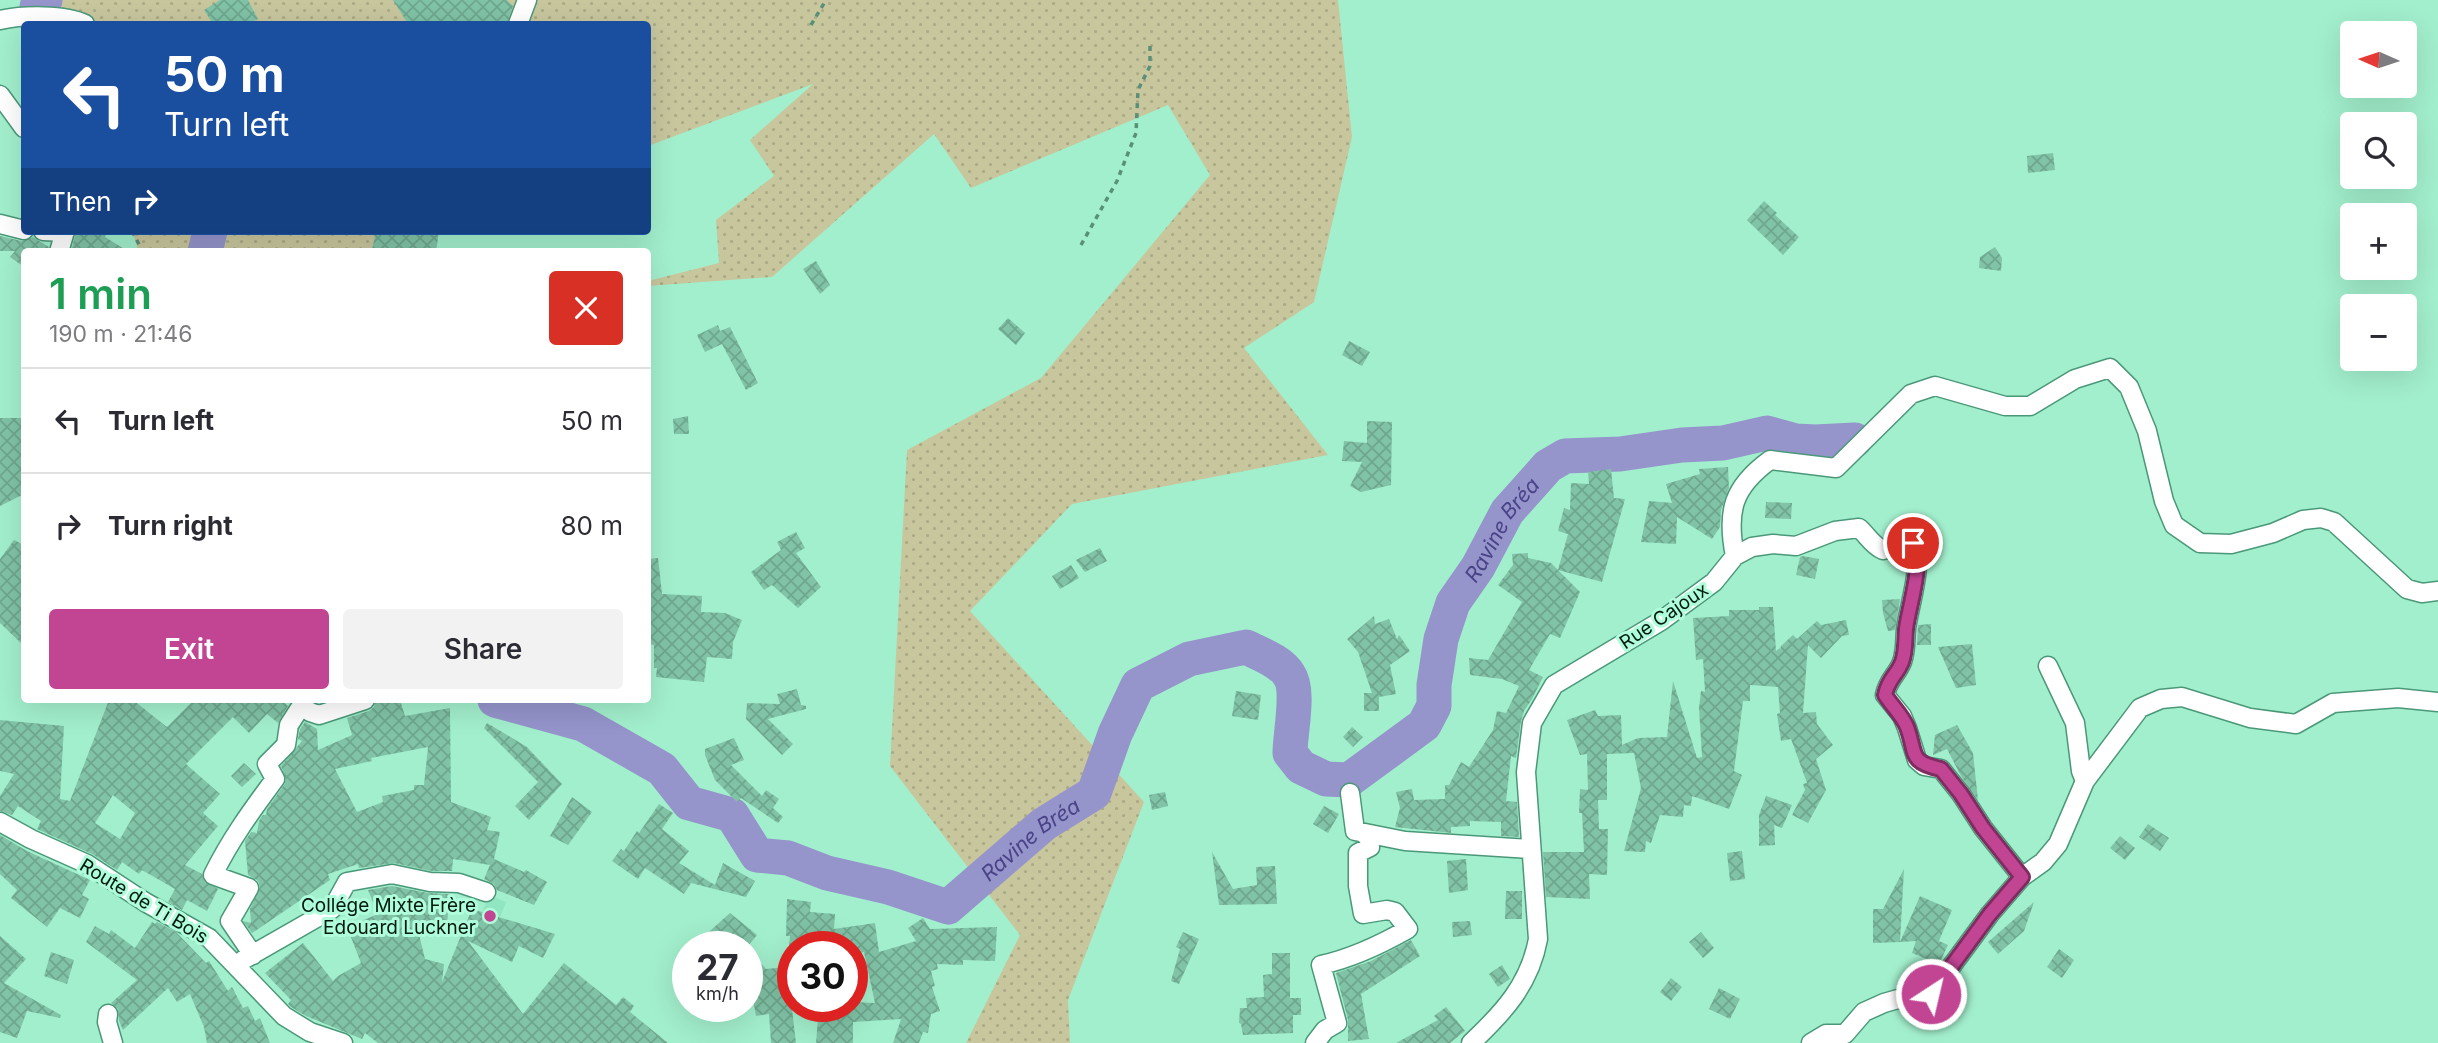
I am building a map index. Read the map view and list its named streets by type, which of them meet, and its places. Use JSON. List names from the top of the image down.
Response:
{
  "streets": {
    "street": ["Rue Cajoux", "Route de Ti Bois"]
  },
  "water": ["Ravine Bréa"],
  "places": ["Collége Mixte Frère Edouard Luckner"],
  "north": "left",
  "page": {
    "map_buttons": ["+", "−"],
    "turn": ["50 m", "Turn left"],
    "then": "Then",
    "heading": ["1 min", "190 m · 21:46"],
    "list": [
      {
        "name": "Turn left",
        "value": "50 m"
      },
      {
        "name": "Turn right",
        "value": "80 m"
      }
    ],
    "buttons": ["Exit", "Share"],
    "speed": "27 km/h",
    "limit": "30"
  }
}
